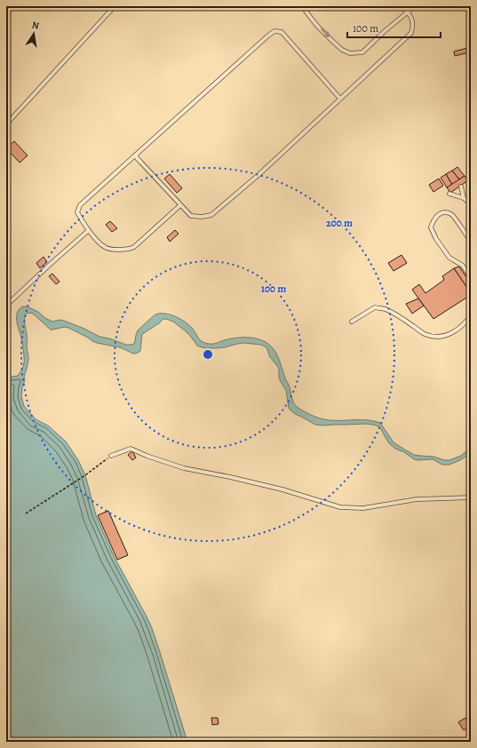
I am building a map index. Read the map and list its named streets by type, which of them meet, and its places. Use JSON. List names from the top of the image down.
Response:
{
  "scale_bar": "100 m",
  "north": "top",
  "rings": ["200 m", "100 m"]
}
